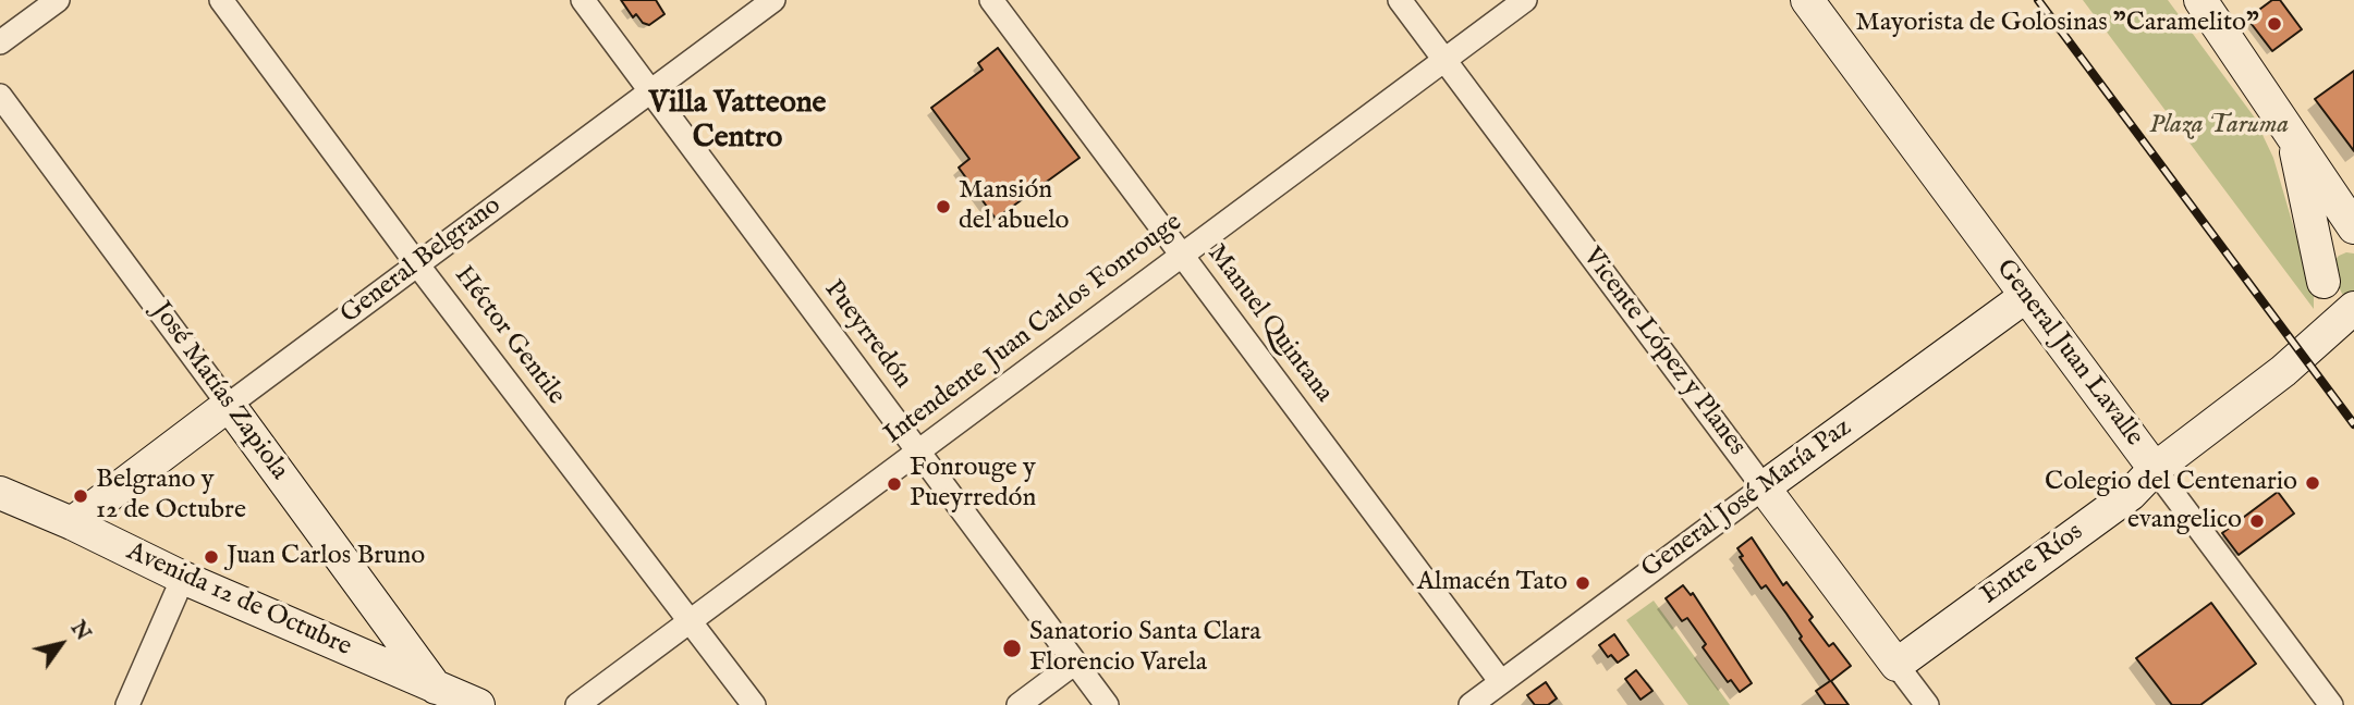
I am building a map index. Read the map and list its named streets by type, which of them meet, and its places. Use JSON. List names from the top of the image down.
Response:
{
  "streets": {
    "street": [
      "General Belgrano",
      "Manuel Quintana",
      "Intendente Juan Carlos Fonrouge",
      "Pueyrredón",
      "Héctor Gentile",
      "Vicente López y Planes",
      "General Juan Lavalle",
      "José Matías Zapiola",
      "General José María Paz",
      "Entre Ríos",
      "Avenida 12 de Octubre"
    ]
  },
  "crossings": [
    ["General Belgrano", "Pueyrredón"],
    ["General Belgrano", "Héctor Gentile"],
    ["General Belgrano", "José Matías Zapiola"],
    ["General Belgrano", "Avenida 12 de Octubre"],
    ["Manuel Quintana", "Intendente Juan Carlos Fonrouge"],
    ["Manuel Quintana", "General José María Paz"],
    ["Intendente Juan Carlos Fonrouge", "Pueyrredón"],
    ["Intendente Juan Carlos Fonrouge", "Héctor Gentile"],
    ["Intendente Juan Carlos Fonrouge", "Vicente López y Planes"],
    ["Vicente López y Planes", "General José María Paz"],
    ["Vicente López y Planes", "Entre Ríos"],
    ["General Juan Lavalle", "General José María Paz"],
    ["General Juan Lavalle", "Entre Ríos"],
    ["José Matías Zapiola", "Avenida 12 de Octubre"]
  ],
  "districts": ["Villa Vatteone Centro"],
  "parks": ["Plaza Taruma"],
  "places": [
    "Mayorista de Golosinas \"Caramelito\"",
    "Mansión del abuelo",
    "Colegio del Centenario",
    "Fonrouge y Pueyrredón",
    "Belgrano y 12 de Octubre",
    "evangelico",
    "Juan Carlos Bruno",
    "Almacén Tato",
    "Sanatorio Santa Clara Florencio Varela"
  ],
  "north": "top right"
}
